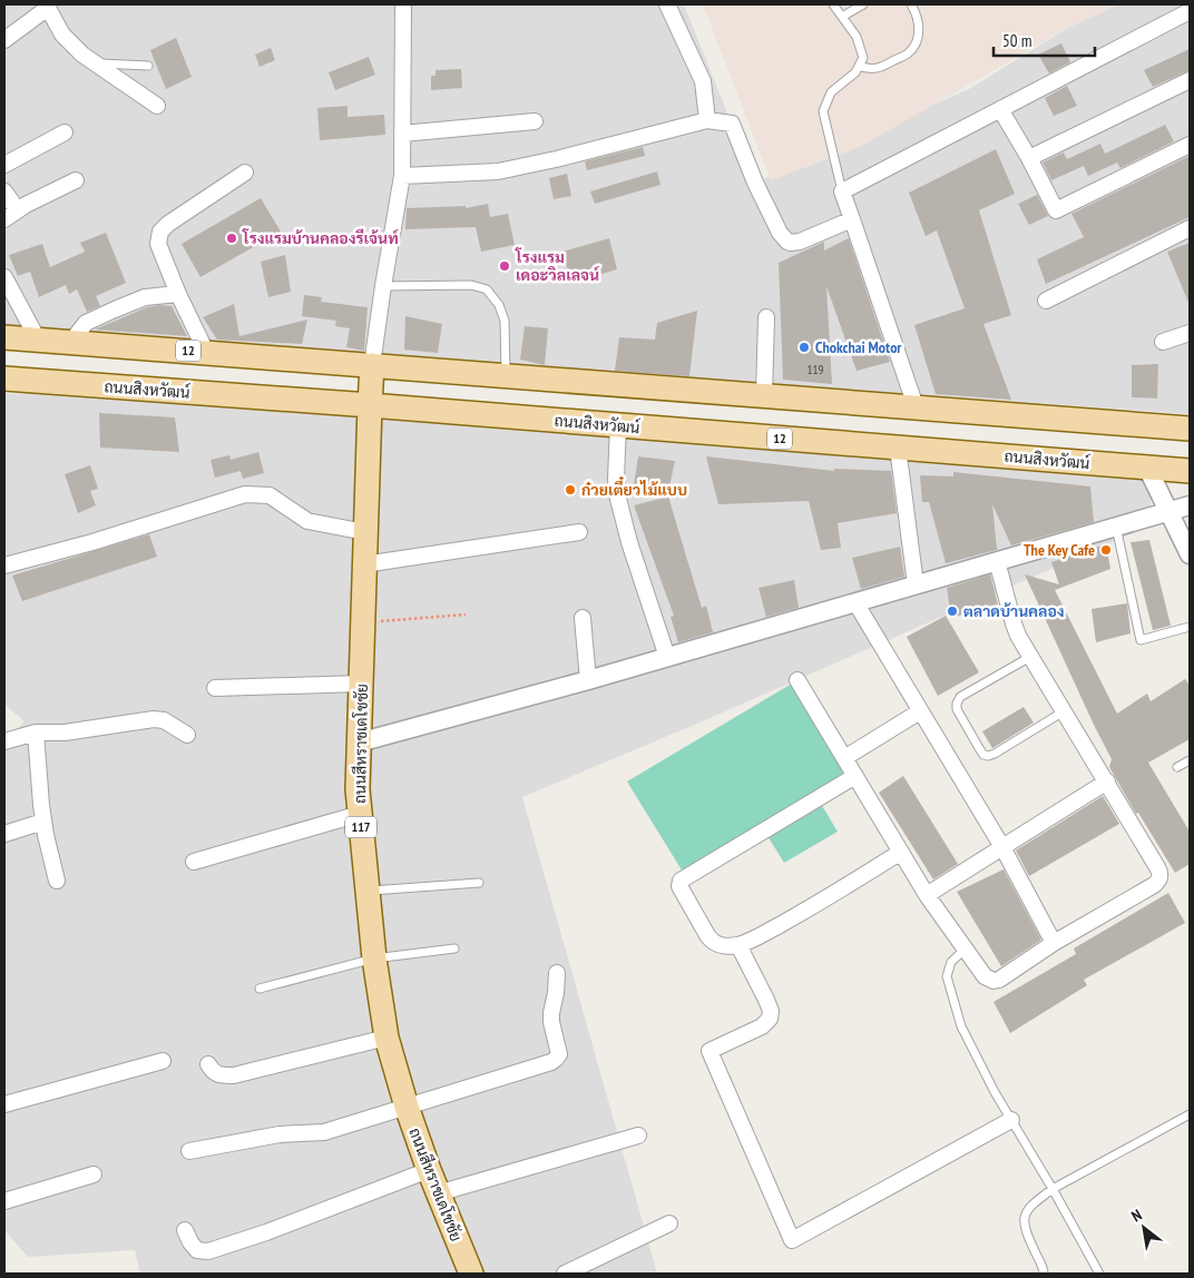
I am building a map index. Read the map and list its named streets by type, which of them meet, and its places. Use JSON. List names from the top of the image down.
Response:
{
  "streets": {
    "main road": [
      "12",
      "ถนนสิงหวัฒน์",
      "ถนนสีหราชเดโชชัย",
      "117"
    ]
  },
  "crossings": [
    ["12", "ถนนสีหราชเดโชชัย"],
    ["ถนนสิงหวัฒน์", "ถนนสีหราชเดโชชัย"]
  ],
  "places": [
    "โรงแรมบ้านคลองรีเจ้นท์",
    "โรงแรม เดอะวิลเลจน์",
    "Chokchai Motor",
    "ก๋วยเตี๋ยวไม้แบบ",
    "The Key Cafe",
    "ตลาดบ้านคลอง"
  ],
  "house_numbers": ["119"],
  "scale_bar": "50 m",
  "north": "top left"
}
